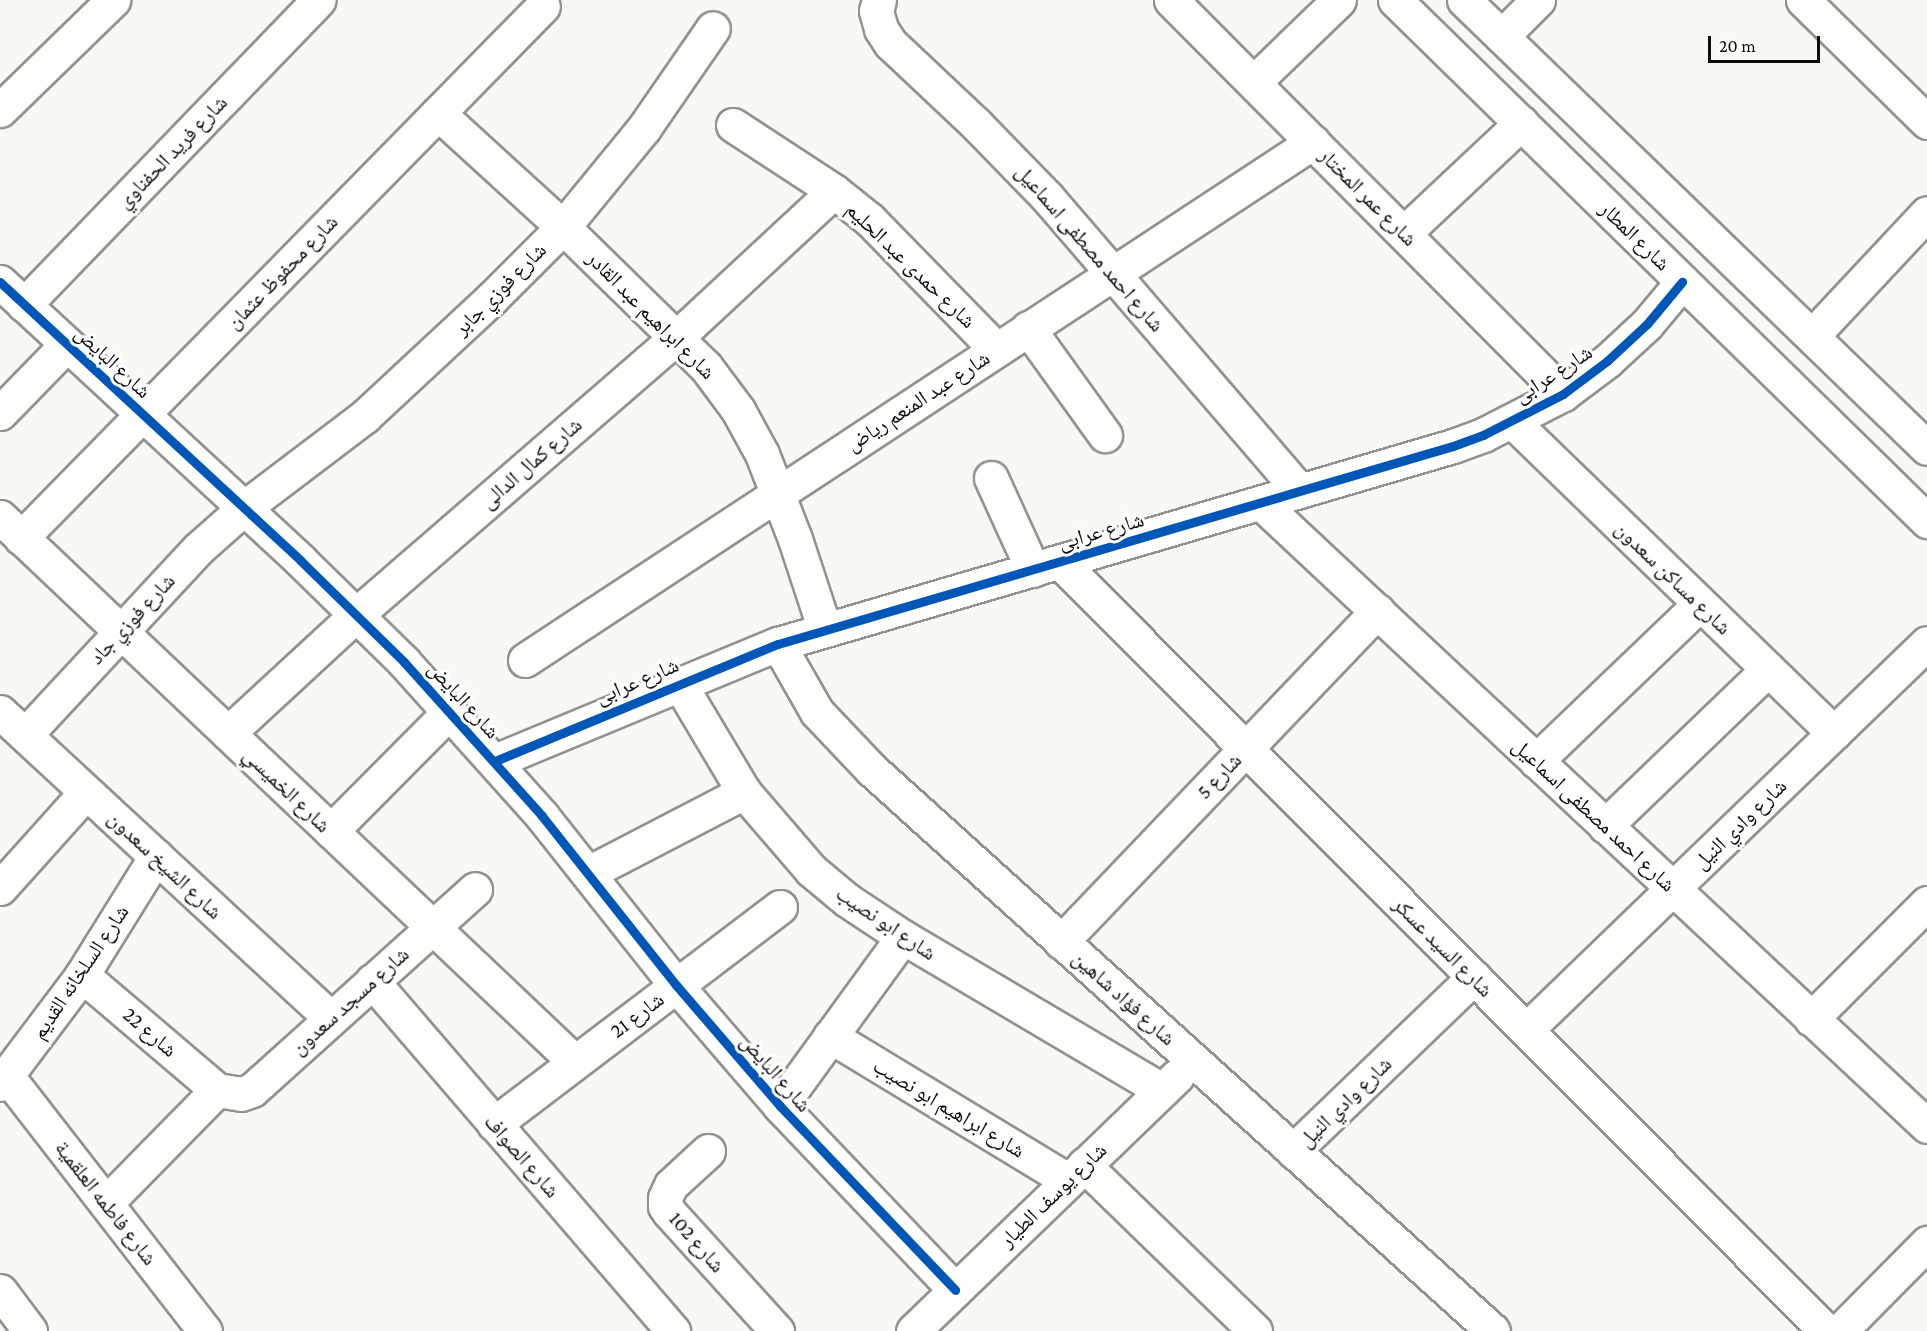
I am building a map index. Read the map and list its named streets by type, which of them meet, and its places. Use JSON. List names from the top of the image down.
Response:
{
  "streets": {
    "street": [
      "شارع فريد الحفناوي",
      "شارع عمر المختار",
      "شارع المطار",
      "شارع احمد مصطفى اسماعيل",
      "شارع حمدى عبد الحليم",
      "شارع محفوظ عثمان",
      "شارع فوزي جابر",
      "شارع ابراهيم عبد القادر",
      "شارع البايض",
      "شارع عرابى",
      "شارع عبد المنعم رياض",
      "شارع كمال الدالى",
      "شارع مساكن سعدون",
      "شارع فوزي جاد",
      "شارع 5",
      "شارع الخميسي",
      "شارع وادي النيل",
      "شارع الشيخ سعدون",
      "شارع ابو نصيب",
      "شارع السيد عسكر",
      "شارع السلخانه القديم",
      "شارع فؤاد شاهين",
      "شارع مسجد سعدون",
      "شارع 21",
      "شارع 22",
      "شارع ابراهيم ابو نصيب",
      "شارع الصواف",
      "شارع يوسف الطيار",
      "شارع فاطمه العلقمية",
      "شارع 102"
    ]
  },
  "crossings": [
    ["شارع فريد الحفناوي", "شارع البايض"],
    ["شارع عمر المختار", "شارع عرابى"],
    ["شارع عمر المختار", "شارع عبد المنعم رياض"],
    ["شارع المطار", "شارع عرابى"],
    ["شارع احمد مصطفى اسماعيل", "شارع عرابى"],
    ["شارع احمد مصطفى اسماعيل", "شارع عبد المنعم رياض"],
    ["شارع احمد مصطفى اسماعيل", "شارع 5"],
    ["شارع احمد مصطفى اسماعيل", "شارع وادي النيل"],
    ["شارع حمدى عبد الحليم", "شارع عبد المنعم رياض"],
    ["شارع حمدى عبد الحليم", "شارع كمال الدالى"],
    ["شارع محفوظ عثمان", "شارع ابراهيم عبد القادر"],
    ["شارع محفوظ عثمان", "شارع البايض"],
    ["شارع محفوظ عثمان", "شارع الخميسي"],
    ["شارع فوزي جابر", "شارع ابراهيم عبد القادر"],
    ["شارع فوزي جابر", "شارع البايض"],
    ["شارع فوزي جابر", "شارع فوزي جاد"],
    ["شارع ابراهيم عبد القادر", "شارع عرابى"],
    ["شارع ابراهيم عبد القادر", "شارع عبد المنعم رياض"],
    ["شارع ابراهيم عبد القادر", "شارع كمال الدالى"],
    ["شارع البايض", "شارع عرابى"],
    ["شارع البايض", "شارع كمال الدالى"],
    ["شارع البايض", "شارع فوزي جاد"],
    ["شارع البايض", "شارع 21"],
    ["شارع البايض", "شارع يوسف الطيار"],
    ["شارع عرابى", "شارع مساكن سعدون"],
    ["شارع عرابى", "شارع ابو نصيب"],
    ["شارع عرابى", "شارع السيد عسكر"],
    ["شارع عرابى", "شارع فؤاد شاهين"],
    ["شارع كمال الدالى", "شارع الخميسي"],
    ["شارع مساكن سعدون", "شارع وادي النيل"],
    ["شارع فوزي جاد", "شارع الخميسي"],
    ["شارع فوزي جاد", "شارع الشيخ سعدون"],
    ["شارع 5", "شارع السيد عسكر"],
    ["شارع 5", "شارع فؤاد شاهين"],
    ["شارع الخميسي", "شارع مسجد سعدون"],
    ["شارع الخميسي", "شارع 21"],
    ["شارع وادي النيل", "شارع السيد عسكر"],
    ["شارع وادي النيل", "شارع فؤاد شاهين"],
    ["شارع الشيخ سعدون", "شارع السلخانه القديم"],
    ["شارع الشيخ سعدون", "شارع مسجد سعدون"],
    ["شارع ابو نصيب", "شارع يوسف الطيار"],
    ["شارع السلخانه القديم", "شارع 22"],
    ["شارع السلخانه القديم", "شارع فاطمه العلقمية"],
    ["شارع فؤاد شاهين", "شارع يوسف الطيار"],
    ["شارع مسجد سعدون", "شارع 22"],
    ["شارع مسجد سعدون", "شارع الصواف"],
    ["شارع 21", "شارع الصواف"],
    ["شارع ابراهيم ابو نصيب", "شارع يوسف الطيار"]
  ],
  "scale_bar": "20 m"
}
